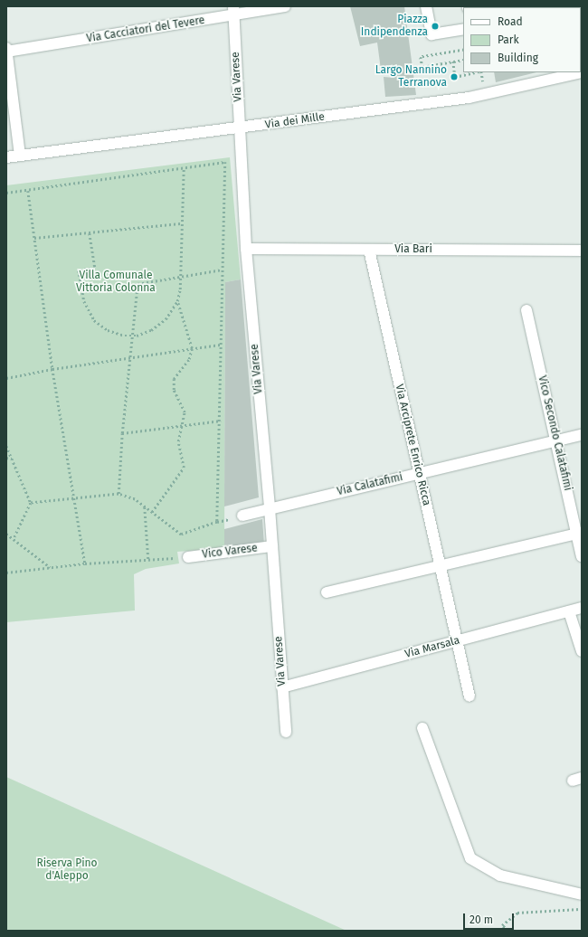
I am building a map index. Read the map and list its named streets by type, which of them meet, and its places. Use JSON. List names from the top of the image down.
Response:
{
  "streets": {
    "street": [
      "Via Cacciatori del Tevere",
      "Via Varese",
      "Via dei Mille",
      "Via Bari",
      "Vico Secondo Calatafimi",
      "Via Arciprete Enrico Ricca",
      "Via Calatafimi",
      "Vico Varese",
      "Via Marsala"
    ]
  },
  "crossings": [
    ["Via Cacciatori del Tevere", "Via Varese"],
    ["Via Varese", "Via dei Mille"],
    ["Via Varese", "Via Bari"],
    ["Via Varese", "Via Calatafimi"],
    ["Via Varese", "Vico Varese"],
    ["Via Varese", "Via Marsala"],
    ["Via Bari", "Via Arciprete Enrico Ricca"],
    ["Vico Secondo Calatafimi", "Via Calatafimi"],
    ["Via Arciprete Enrico Ricca", "Via Calatafimi"],
    ["Via Arciprete Enrico Ricca", "Via Marsala"]
  ],
  "parks": ["Villa Comunale Vittoria Colonna", "Riserva Pino d'Aleppo"],
  "places": ["Piazza Indipendenza", "Largo Nannino Terranova"],
  "legend": ["Road", "Park", "Building"],
  "scale_bar": "20 m"
}
